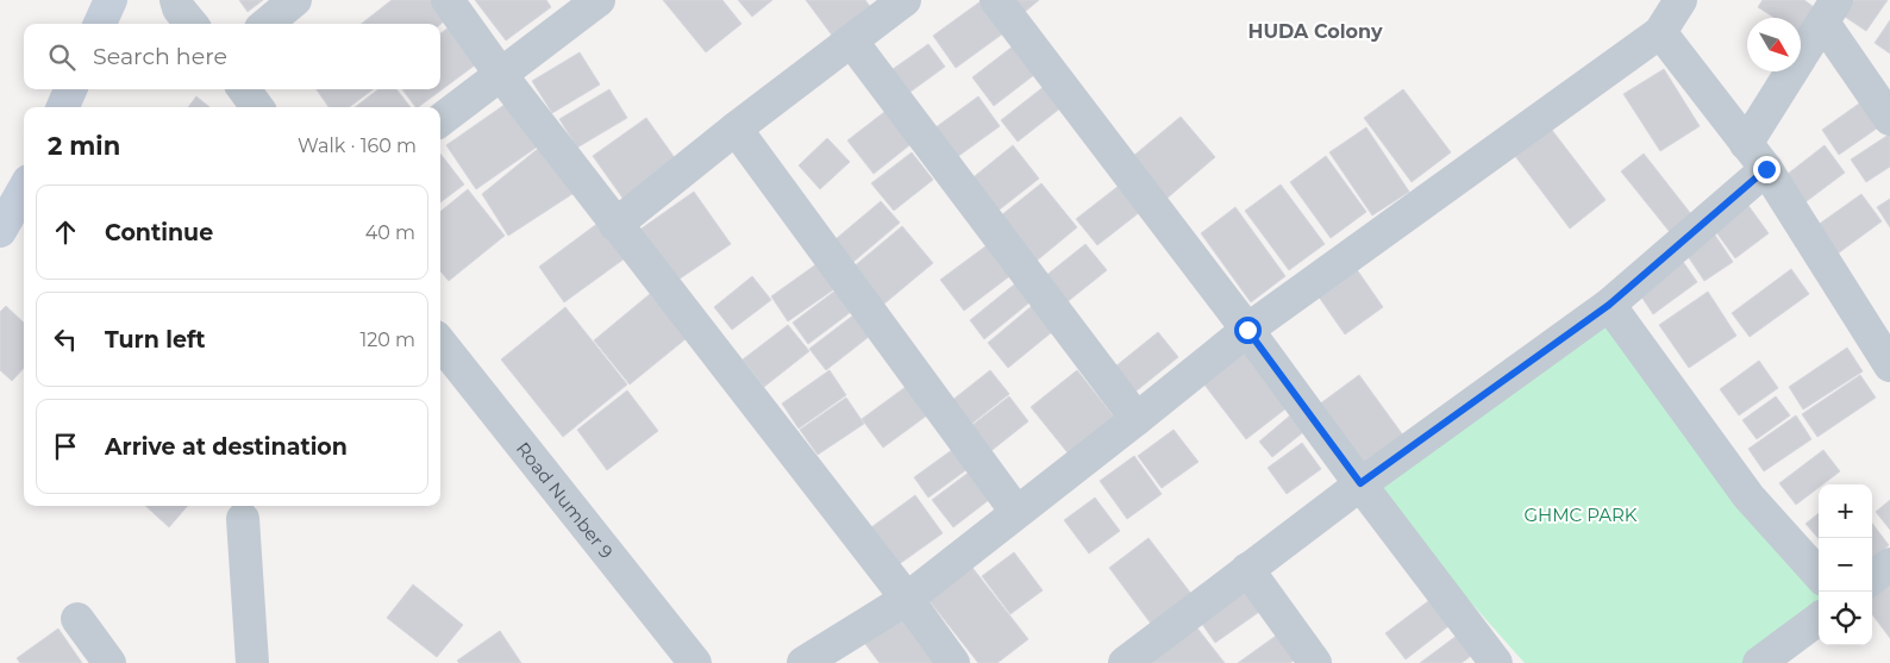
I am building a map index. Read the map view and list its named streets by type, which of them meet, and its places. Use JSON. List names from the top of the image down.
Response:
{
  "streets": {
    "street": ["Road Number 9"]
  },
  "districts": ["HUDA Colony"],
  "parks": ["GHMC PARK"],
  "north": "bottom right",
  "page": {
    "search": "Search here",
    "heading": ["2 min", "Walk · 160 m"],
    "list": [
      ["Continue", "40 m"],
      ["Turn left", "120 m"],
      "Arrive at destination"
    ],
    "map_buttons": ["+", "−"]
  }
}
